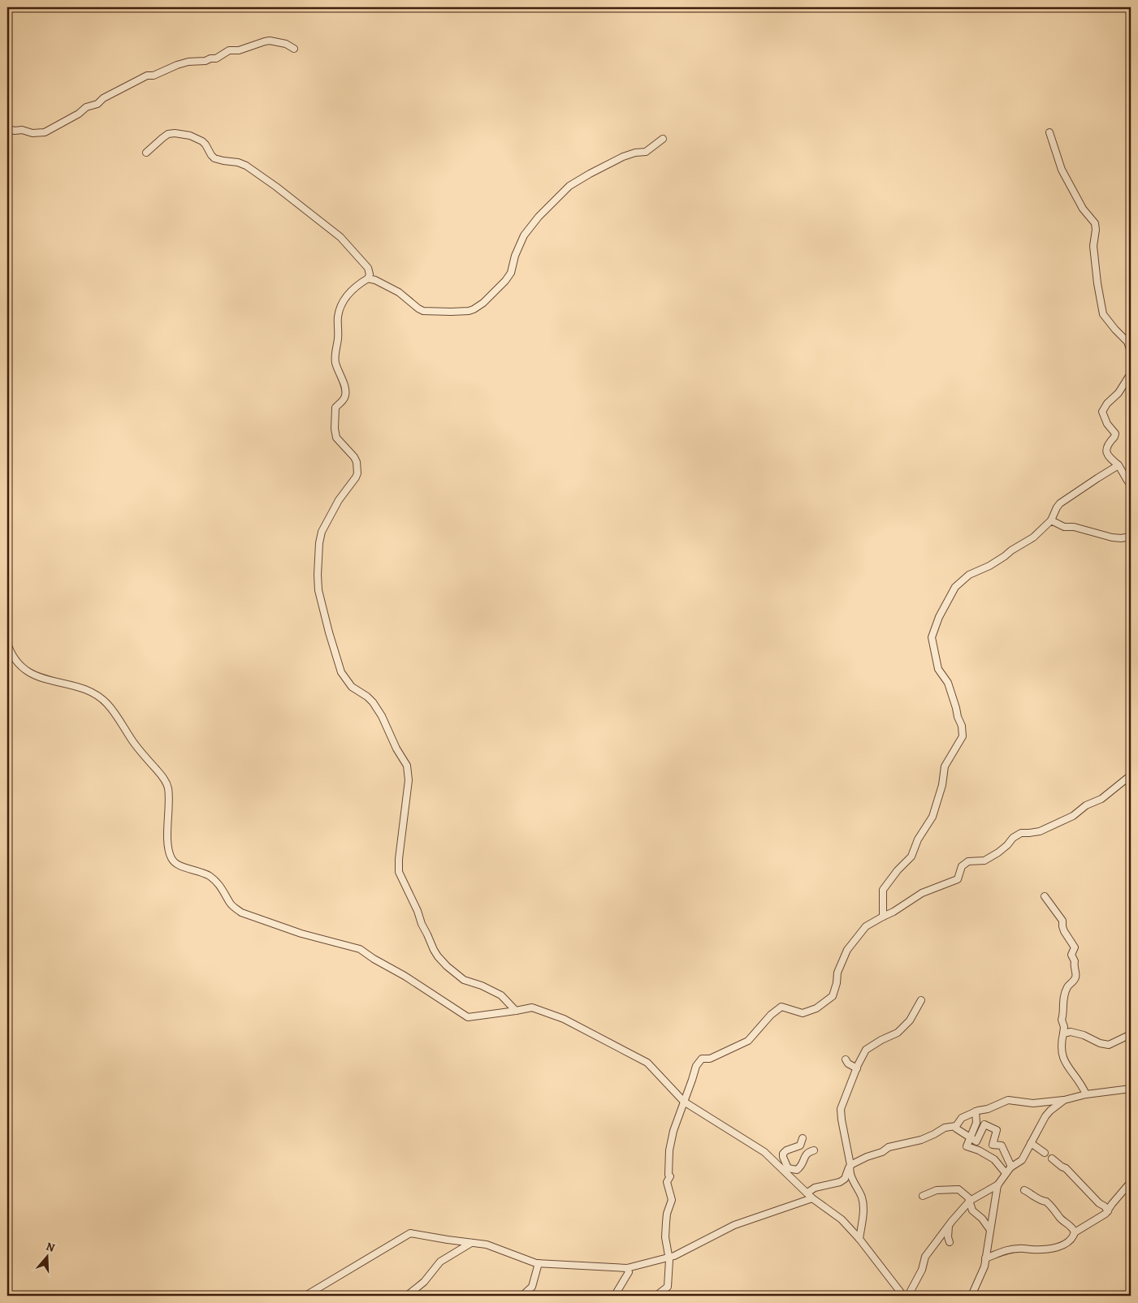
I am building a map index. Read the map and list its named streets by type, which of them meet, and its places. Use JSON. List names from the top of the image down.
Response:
{
  "north": "top"
}
